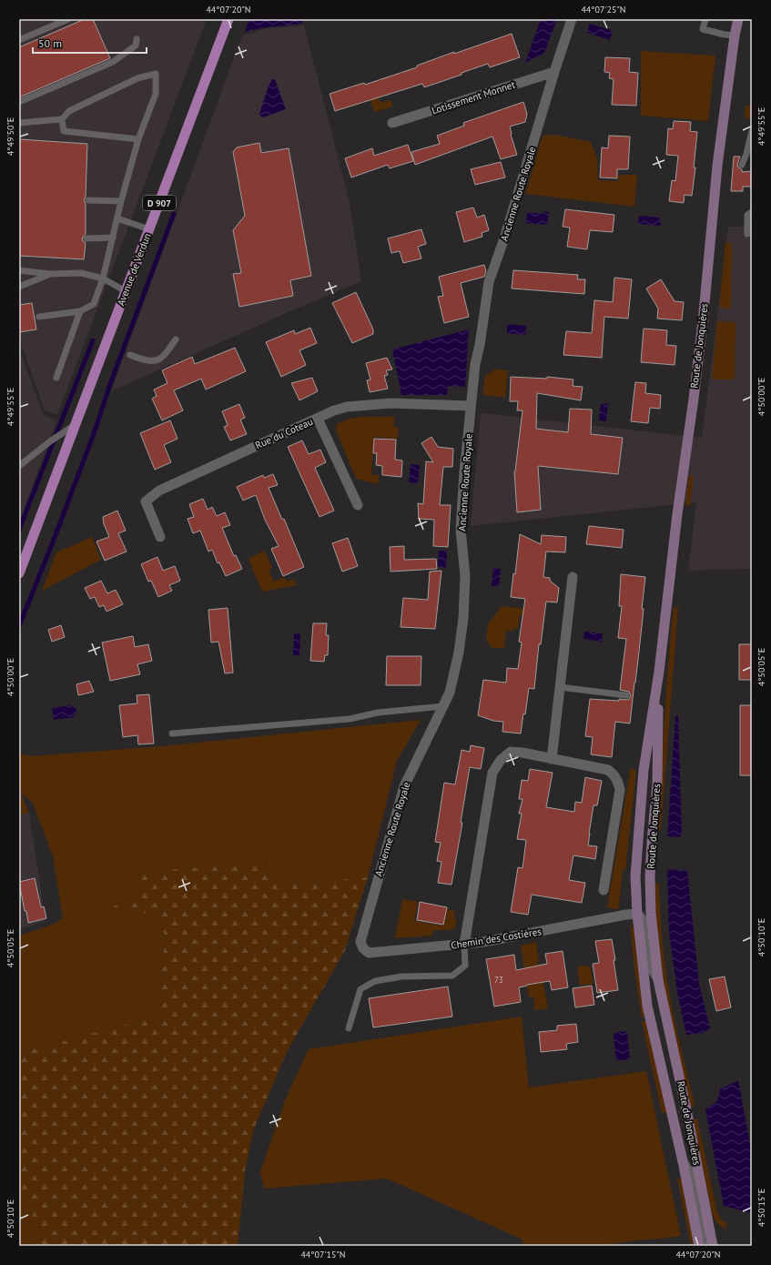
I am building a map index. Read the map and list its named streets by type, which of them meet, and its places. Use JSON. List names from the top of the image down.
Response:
{
  "streets": {
    "main road": ["D 907", "Avenue de Verdun", "Route de Jonquières"],
    "street": [
      "Lotissement Monnet",
      "Ancienne Route Royale",
      "Rue du Coteau",
      "Chemin des Costières"
    ]
  },
  "crossings": [
    ["Lotissement Monnet", "Ancienne Route Royale"],
    ["Ancienne Route Royale", "Rue du Coteau"],
    ["Ancienne Route Royale", "Chemin des Costières"],
    ["Route de Jonquières", "Chemin des Costières"]
  ],
  "house_numbers": ["73"],
  "scale_bar": "50 m",
  "coordinates": [
    "44°07'20\"N",
    "44°07'25\"N",
    "4°49'55\"E",
    "4°49'50\"E",
    "4°50'00\"E",
    "4°50'05\"E",
    "4°50'10\"E",
    "4°50'15\"E",
    "44°07'15\"N"
  ]
}
